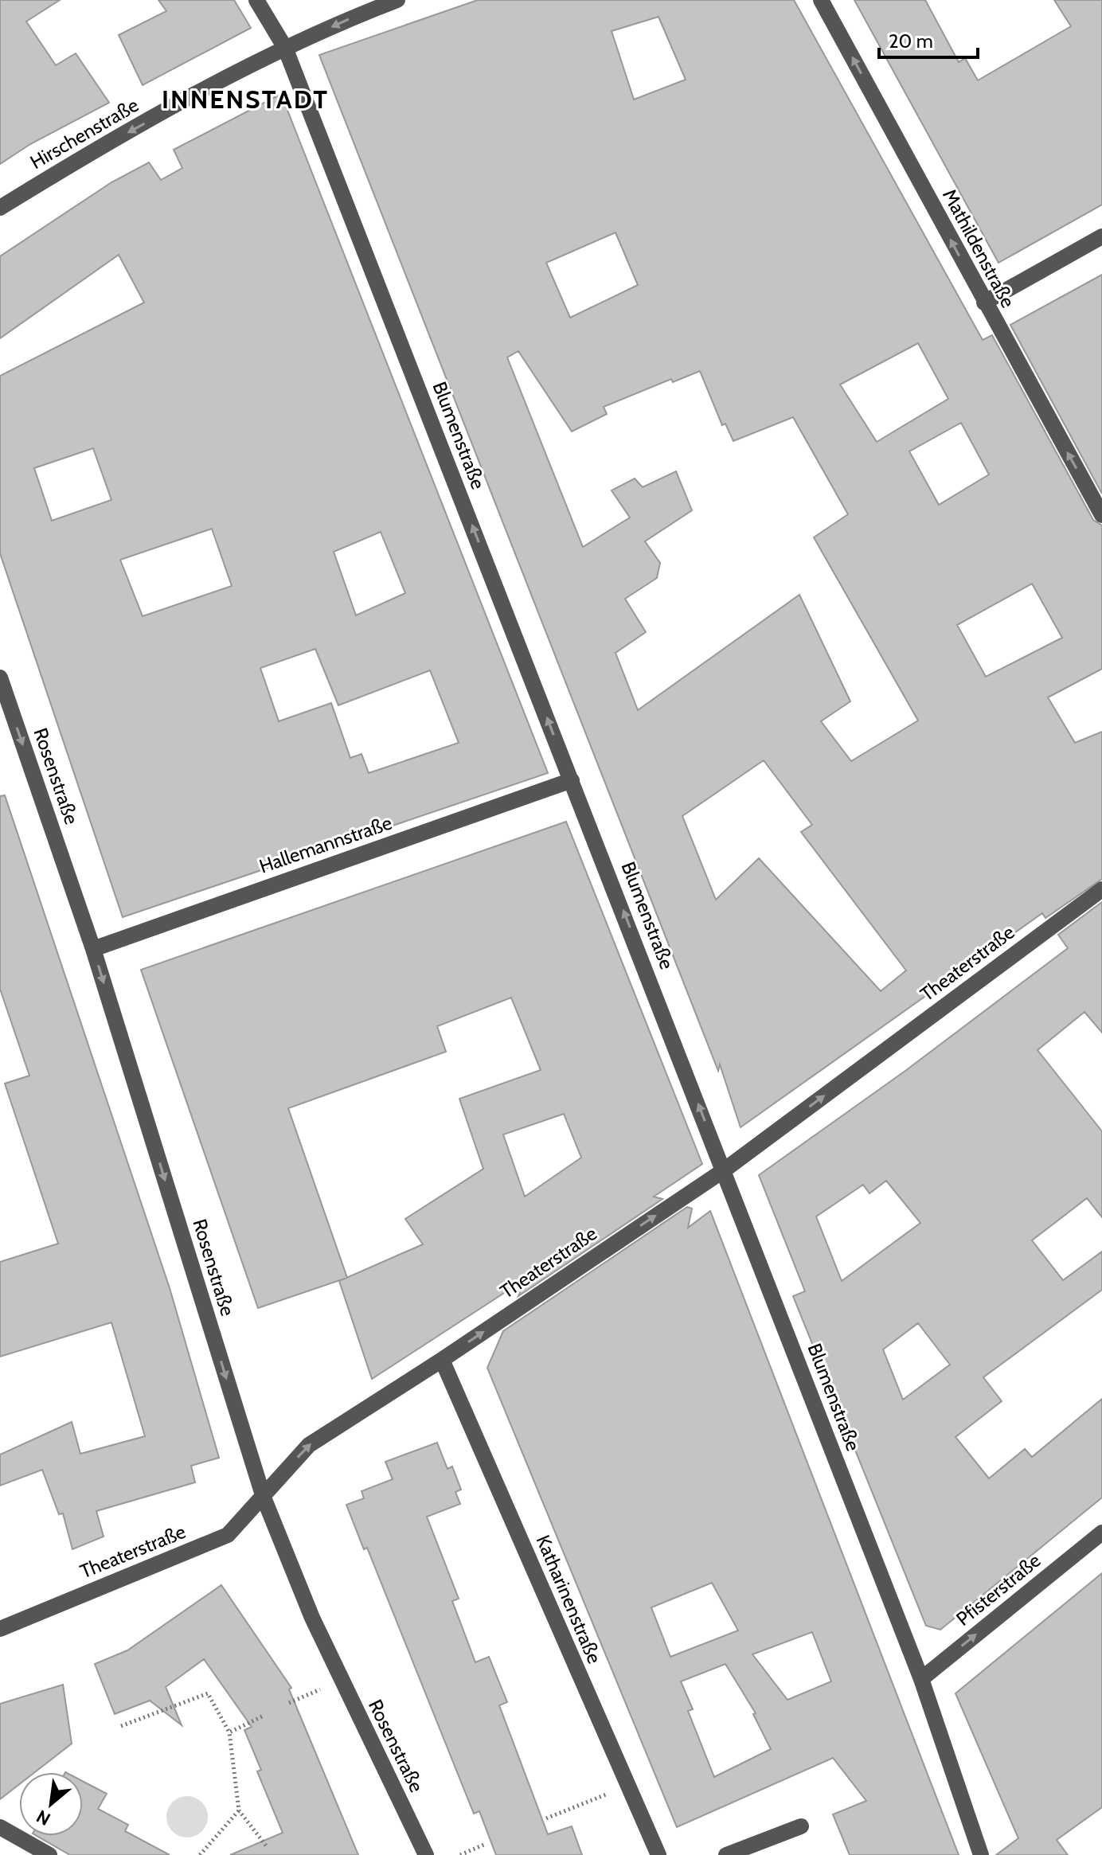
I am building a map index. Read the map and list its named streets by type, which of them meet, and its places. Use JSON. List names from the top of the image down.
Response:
{
  "streets": {
    "street": [
      "Hirschenstraße",
      "Mathildenstraße",
      "Blumenstraße",
      "Rosenstraße",
      "Hallemannstraße",
      "Theaterstraße",
      "Pfisterstraße",
      "Katharinenstraße"
    ]
  },
  "crossings": [
    ["Hirschenstraße", "Blumenstraße"],
    ["Blumenstraße", "Hallemannstraße"],
    ["Blumenstraße", "Theaterstraße"],
    ["Blumenstraße", "Pfisterstraße"],
    ["Rosenstraße", "Hallemannstraße"],
    ["Rosenstraße", "Theaterstraße"],
    ["Theaterstraße", "Katharinenstraße"]
  ],
  "one_way": [
    "Hirschenstraße",
    "Mathildenstraße",
    "Blumenstraße",
    "Rosenstraße",
    "Theaterstraße",
    "Pfisterstraße"
  ],
  "districts": ["INNENSTADT"],
  "scale_bar": "20 m",
  "north": "bottom left"
}
